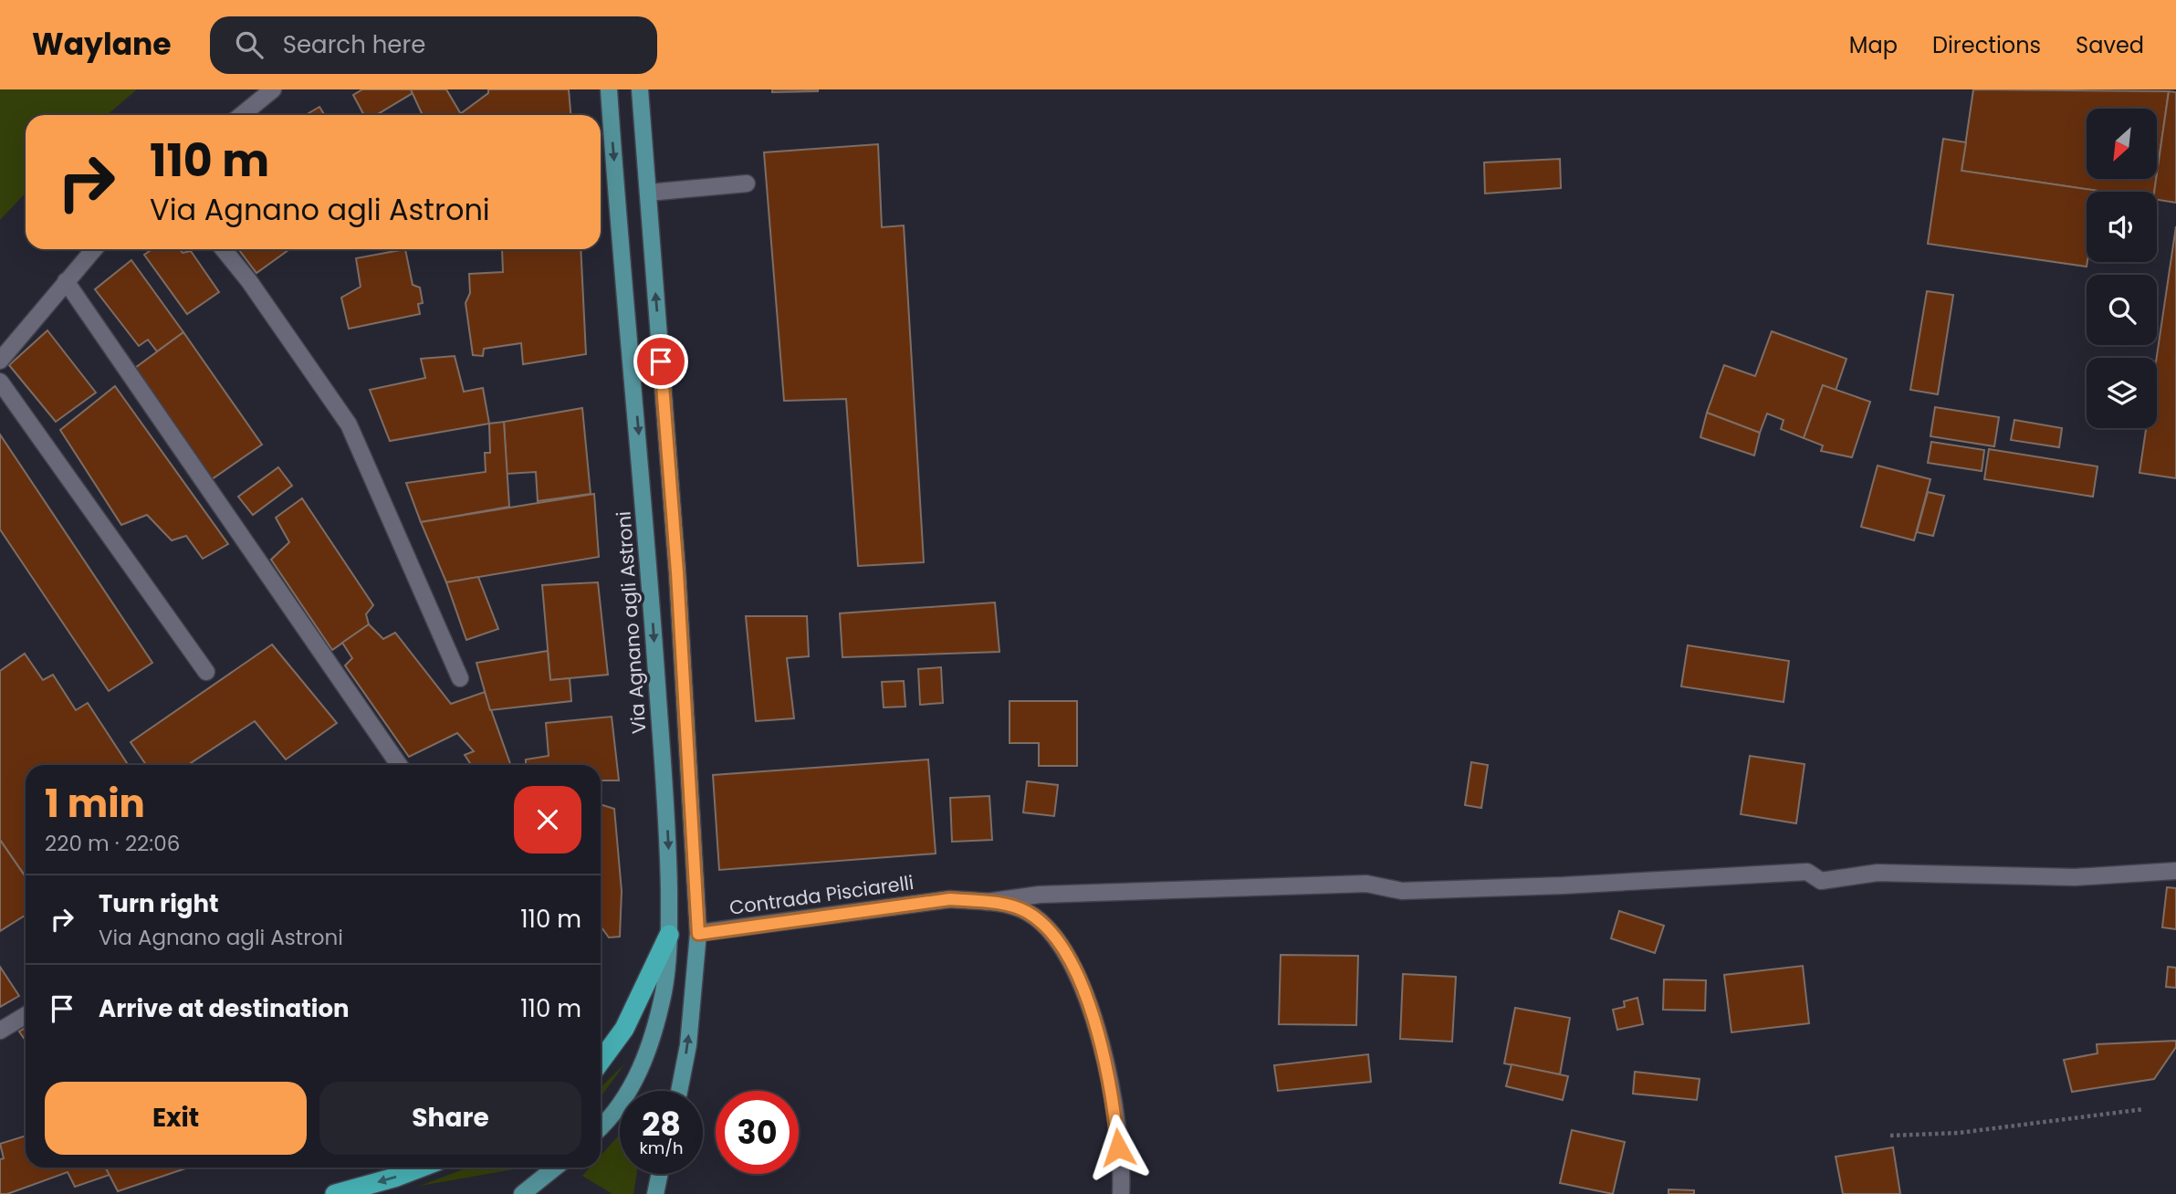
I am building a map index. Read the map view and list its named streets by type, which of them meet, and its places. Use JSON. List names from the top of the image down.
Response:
{
  "streets": {
    "main road": ["Via Agnano agli Astroni"],
    "street": ["Contrada Pisciarelli"]
  },
  "north": "bottom left",
  "page": {
    "header": "Waylane",
    "search": "Search here",
    "nav": ["Map", "Directions", "Saved"],
    "turn": ["110 m", "Via Agnano agli Astroni"],
    "heading": ["1 min", "220 m · 22:06"],
    "list": [
      {
        "name": "Turn right",
        "note": "Via Agnano agli Astroni",
        "value": "110 m"
      },
      {
        "name": "Arrive at destination",
        "value": "110 m"
      }
    ],
    "buttons": ["Exit", "Share"],
    "speed": "28 km/h",
    "limit": "30"
  }
}
